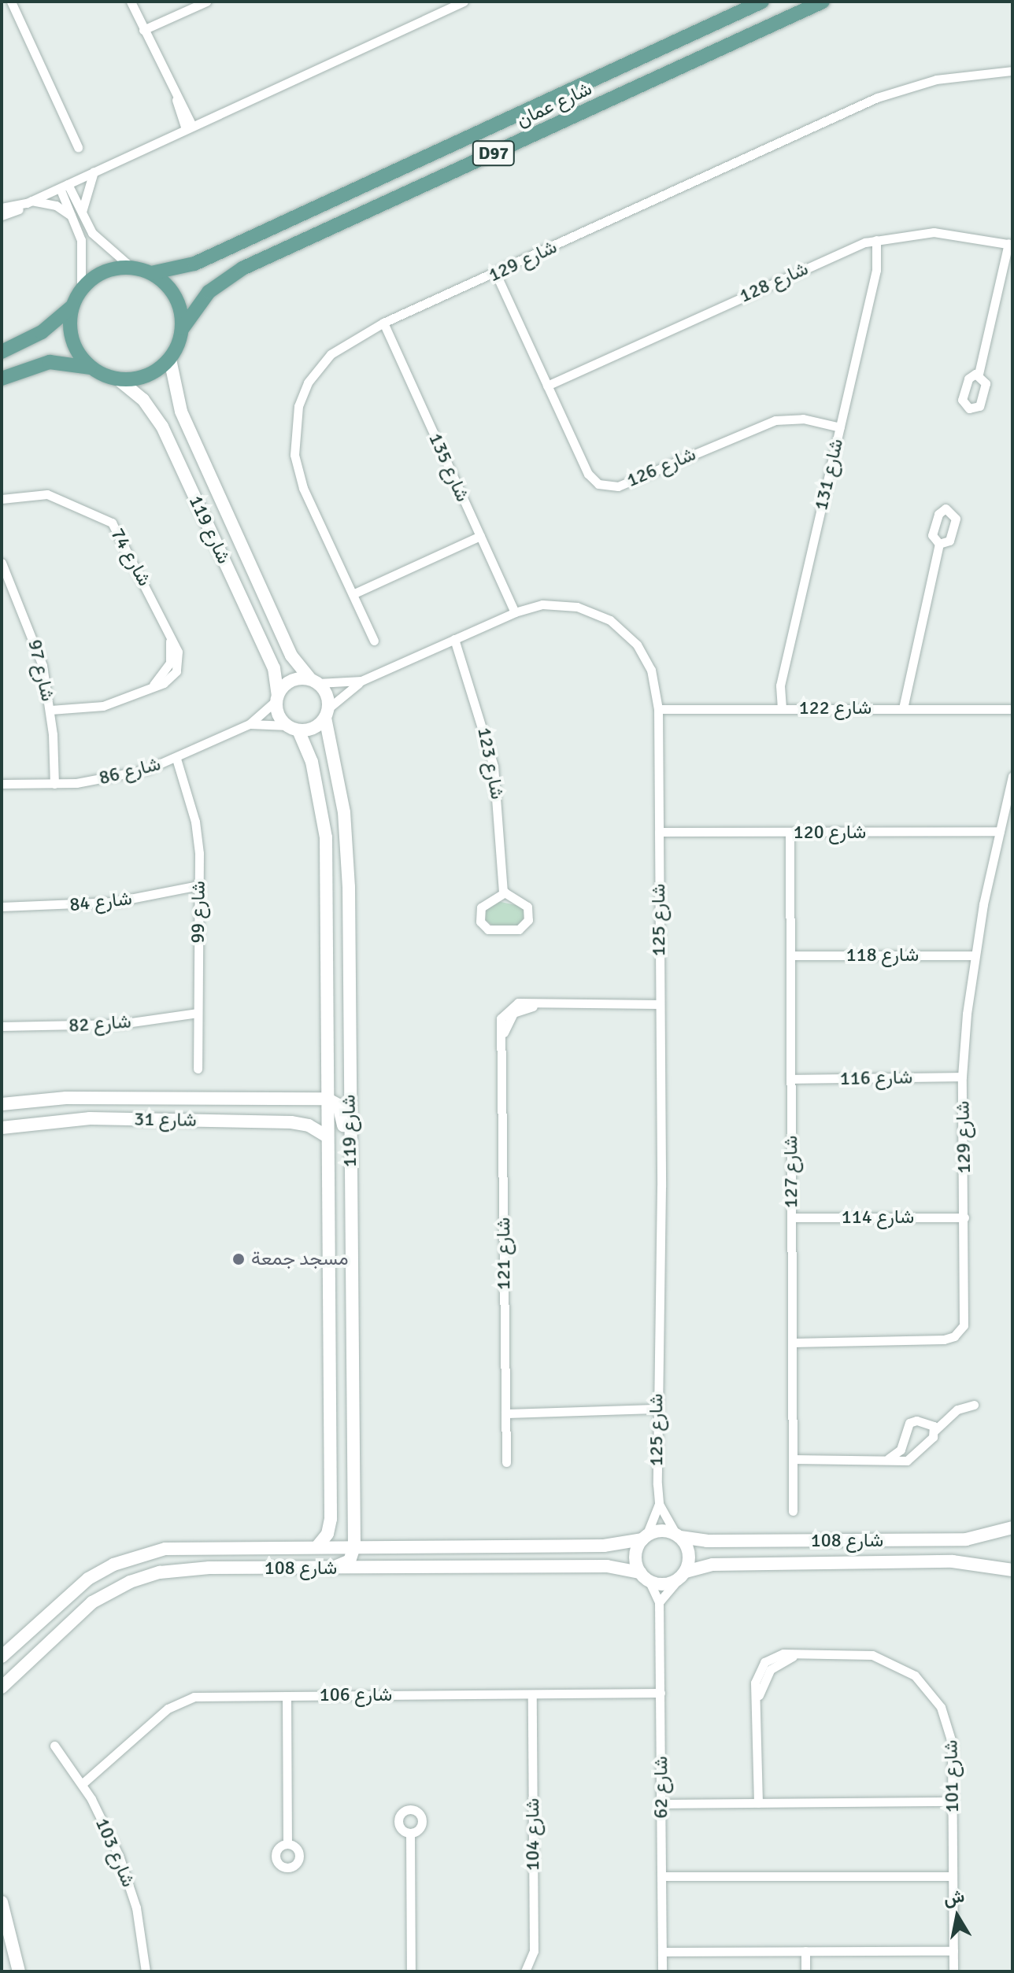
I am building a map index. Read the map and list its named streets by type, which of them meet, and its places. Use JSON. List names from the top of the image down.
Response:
{
  "streets": {
    "main road": ["شارع عمان", "D97"],
    "street": [
      "شارع 129",
      "شارع 128",
      "شارع 135",
      "شارع 126",
      "شارع 131",
      "شارع 119",
      "شارع 74",
      "شارع 97",
      "شارع 122",
      "شارع 123",
      "شارع 86",
      "شارع 120",
      "شارع 84",
      "شارع 99",
      "شارع 125",
      "شارع 118",
      "شارع 82",
      "شارع 116",
      "شارع 31",
      "شارع 127",
      "شارع 114",
      "شارع 121",
      "شارع 108",
      "شارع 106",
      "شارع 101",
      "شارع 62",
      "شارع 104",
      "شارع 103"
    ]
  },
  "crossings": [
    ["شارع عمان", "شارع 119"],
    ["شارع 129", "شارع 135"],
    ["شارع 129", "شارع 126"],
    ["شارع 129", "شارع 120"],
    ["شارع 129", "شارع 118"],
    ["شارع 129", "شارع 116"],
    ["شارع 129", "شارع 127"],
    ["شارع 129", "شارع 114"],
    ["شارع 128", "شارع 126"],
    ["شارع 128", "شارع 131"],
    ["شارع 135", "شارع 125"],
    ["شارع 126", "شارع 131"],
    ["شارع 131", "شارع 122"],
    ["شارع 119", "شارع 86"],
    ["شارع 119", "شارع 125"],
    ["شارع 119", "شارع 31"],
    ["شارع 119", "شارع 108"],
    ["شارع 74", "شارع 97"],
    ["شارع 97", "شارع 86"],
    ["شارع 122", "شارع 125"],
    ["شارع 123", "شارع 125"],
    ["شارع 86", "شارع 99"],
    ["شارع 86", "شارع 125"],
    ["شارع 120", "شارع 125"],
    ["شارع 120", "شارع 127"],
    ["شارع 84", "شارع 99"],
    ["شارع 99", "شارع 82"],
    ["شارع 125", "شارع 121"],
    ["شارع 125", "شارع 108"],
    ["شارع 125", "شارع 62"],
    ["شارع 118", "شارع 127"],
    ["شارع 116", "شارع 127"],
    ["شارع 127", "شارع 114"],
    ["شارع 108", "شارع 62"],
    ["شارع 106", "شارع 62"],
    ["شارع 106", "شارع 104"],
    ["شارع 106", "شارع 103"]
  ],
  "places": ["مسجد جمعة"],
  "north": "top"
}
